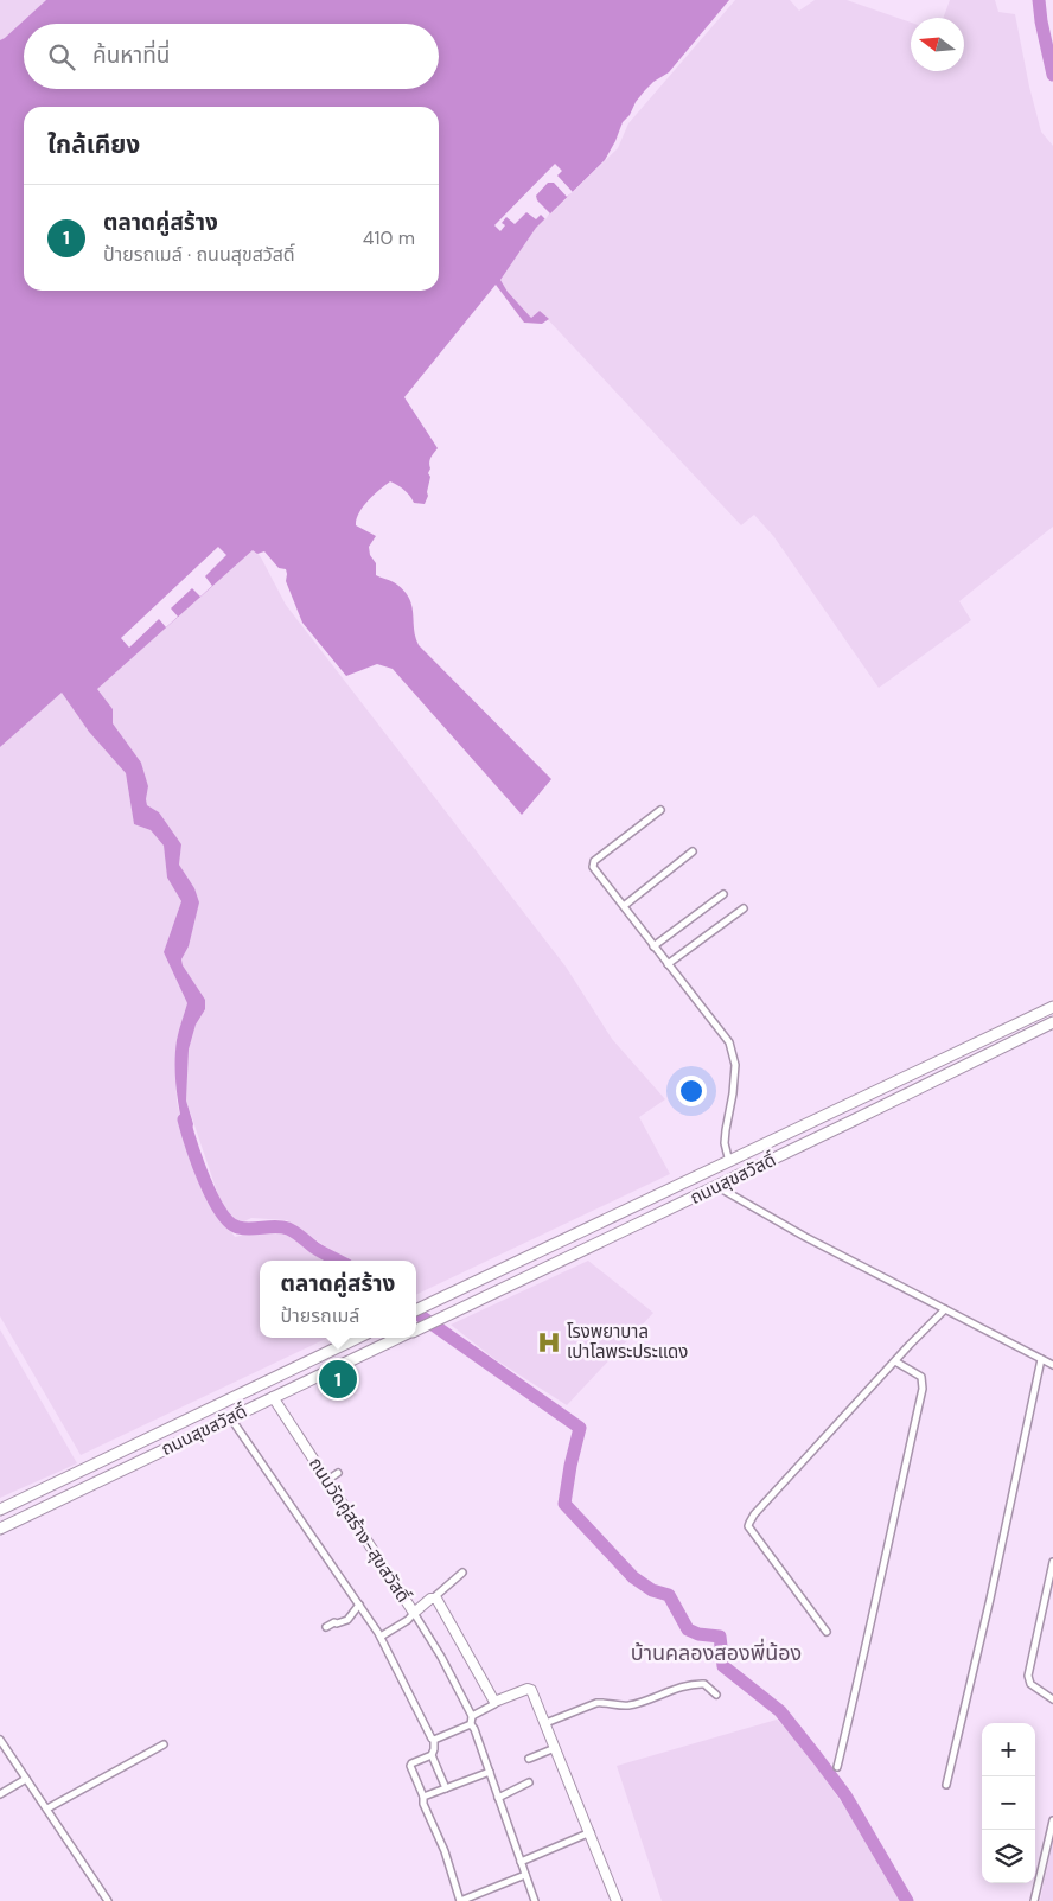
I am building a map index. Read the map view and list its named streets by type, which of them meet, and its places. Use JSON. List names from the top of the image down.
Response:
{
  "streets": {
    "main road": ["ถนนสุขสวัสดิ์"],
    "street": ["ถนนวัดคู่สร้าง-สุขสวัสดิ์"]
  },
  "crossings": [
    ["ถนนสุขสวัสดิ์", "ถนนวัดคู่สร้าง-สุขสวัสดิ์"]
  ],
  "districts": ["บ้านคลองสองพี่น้อง"],
  "places": {
    "hospital": ["โรงพยาบาล เปาโลพระประแดง"]
  },
  "north": "left",
  "page": {
    "search": "ค้นหาที่นี่",
    "heading": "ใกล้เคียง",
    "list": [
      {
        "mark": "1",
        "name": "ตลาดคู่สร้าง",
        "note": "ป้ายรถเมล์ · ถนนสุขสวัสดิ์",
        "value": "410 m"
      }
    ],
    "popup": ["ตลาดคู่สร้าง", "ป้ายรถเมล์"],
    "pins": "1",
    "map_buttons": ["+", "−"]
  }
}
